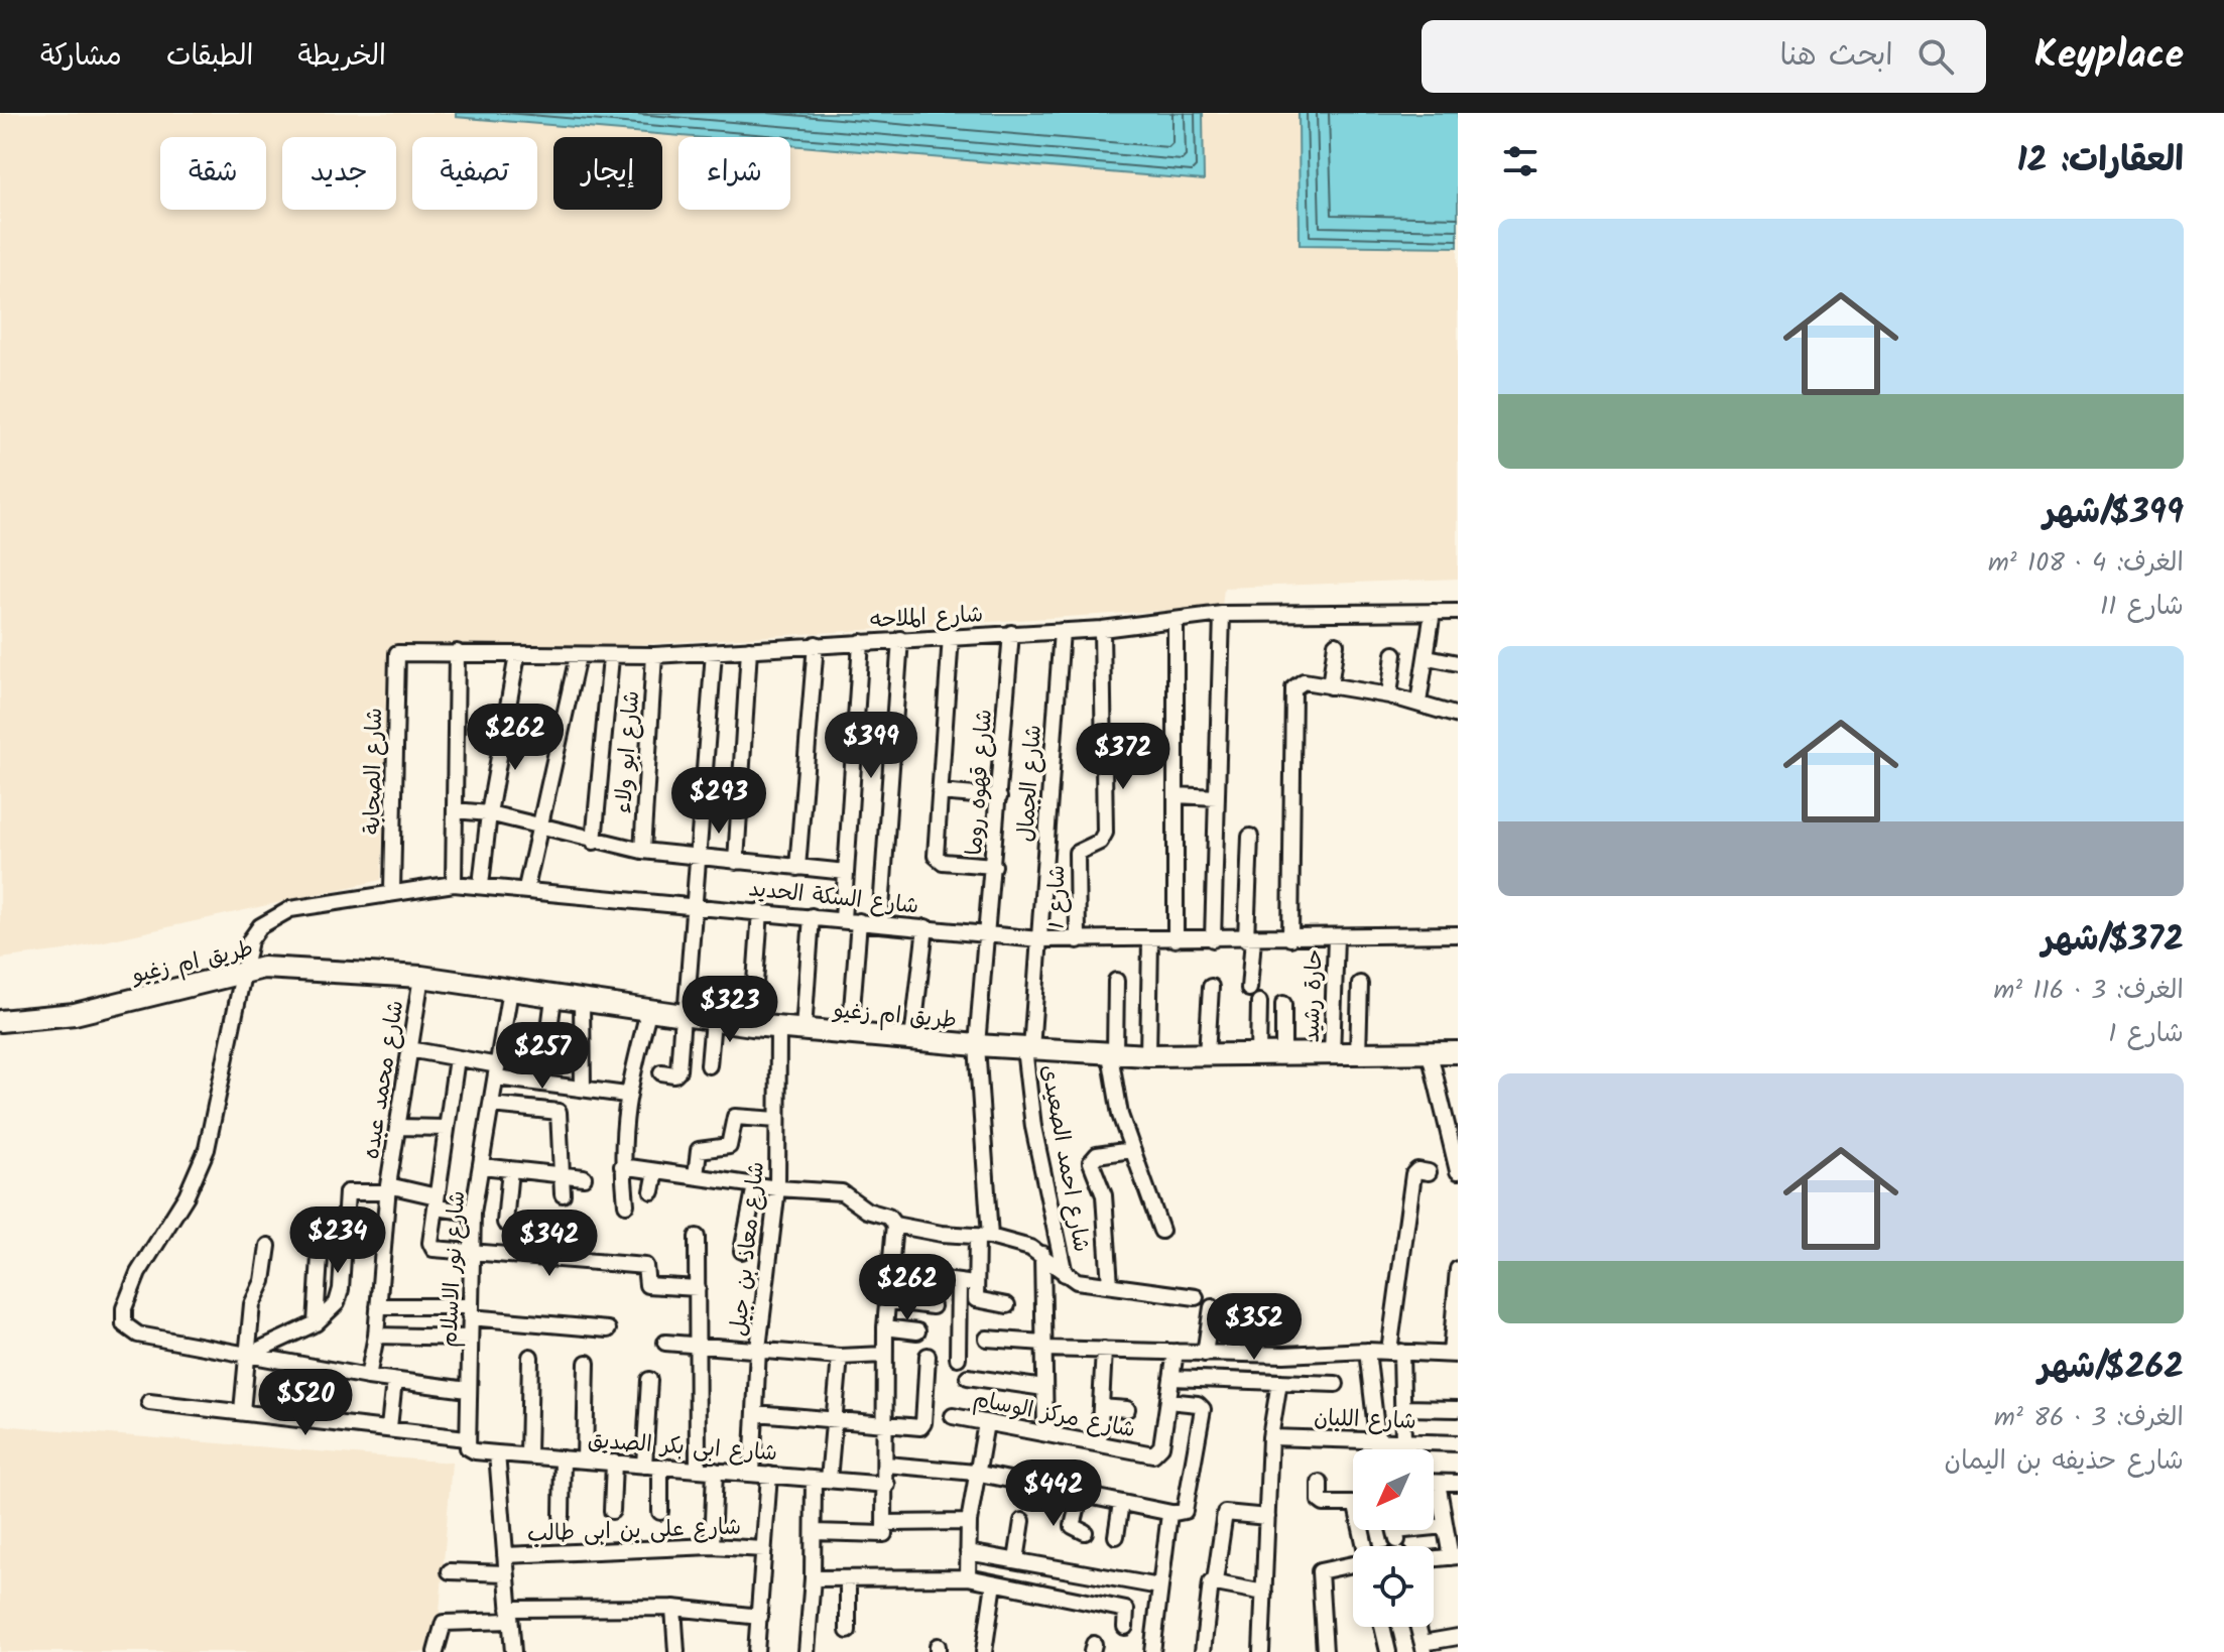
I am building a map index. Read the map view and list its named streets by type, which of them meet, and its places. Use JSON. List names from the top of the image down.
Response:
{
  "streets": {
    "main road": ["طريق ام زغيو"],
    "street": [
      "شارع الملاحه",
      "شارع ابو ولاء",
      "شارع الصحابة",
      "شارع قهوه روما",
      "شارع الجمال",
      "شارع السكة الحديد",
      "شارع 1",
      "حارة رشيد",
      "شارع محمد عبده",
      "شارع احمد الصعيدى",
      "شارع معاذ بن جبل",
      "شارع نور الاسلام",
      "شارع مركز الوسام",
      "شارع اللبان",
      "شارع ابى بكر الصديق",
      "شارع على بن ابى طالب"
    ]
  },
  "crossings": [
    ["شارع الملاحه", "شارع ابو ولاء"],
    ["شارع الملاحه", "شارع الصحابة"],
    ["شارع الملاحه", "شارع قهوه روما"],
    ["شارع الملاحه", "شارع الجمال"],
    ["شارع الملاحه", "شارع 1"],
    ["شارع الصحابة", "شارع السكة الحديد"],
    ["شارع قهوه روما", "شارع السكة الحديد"],
    ["شارع قهوه روما", "طريق ام زغيو"],
    ["شارع الجمال", "شارع السكة الحديد"],
    ["شارع الجمال", "طريق ام زغيو"],
    ["شارع الجمال", "شارع احمد الصعيدى"],
    ["شارع السكة الحديد", "شارع 1"],
    ["شارع السكة الحديد", "طريق ام زغيو"],
    ["شارع السكة الحديد", "حارة رشيد"],
    ["طريق ام زغيو", "حارة رشيد"],
    ["طريق ام زغيو", "شارع محمد عبده"],
    ["طريق ام زغيو", "شارع احمد الصعيدى"],
    ["طريق ام زغيو", "شارع معاذ بن جبل"],
    ["طريق ام زغيو", "شارع نور الاسلام"],
    ["شارع محمد عبده", "شارع نور الاسلام"],
    ["شارع معاذ بن جبل", "شارع ابى بكر الصديق"],
    ["شارع نور الاسلام", "شارع ابى بكر الصديق"]
  ],
  "north": "bottom left",
  "page": {
    "header": "Keyplace",
    "search": "ابحث هنا",
    "nav": ["الخريطة", "الطبقات", "مشاركة"],
    "heading": "العقارات: 12",
    "chip": [
      "شراء",
      "إيجار",
      "تصفية",
      "جديد",
      "شقة"
    ],
    "list": [
      {
        "name": "$399/شهر",
        "note": "الغرف: 4 · 108 m² · شارع 11"
      },
      {
        "name": "$372/شهر",
        "note": "الغرف: 3 · 116 m² · شارع 1"
      },
      {
        "name": "$262/شهر",
        "note": "الغرف: 3 · 86 m² · شارع حذيفه بن اليمان"
      }
    ],
    "price": [
      "$262",
      "$399",
      "$372",
      "$293",
      "$323",
      "$257",
      "$234",
      "$342",
      "$262",
      "$352",
      "$520",
      "$442"
    ]
  }
}
